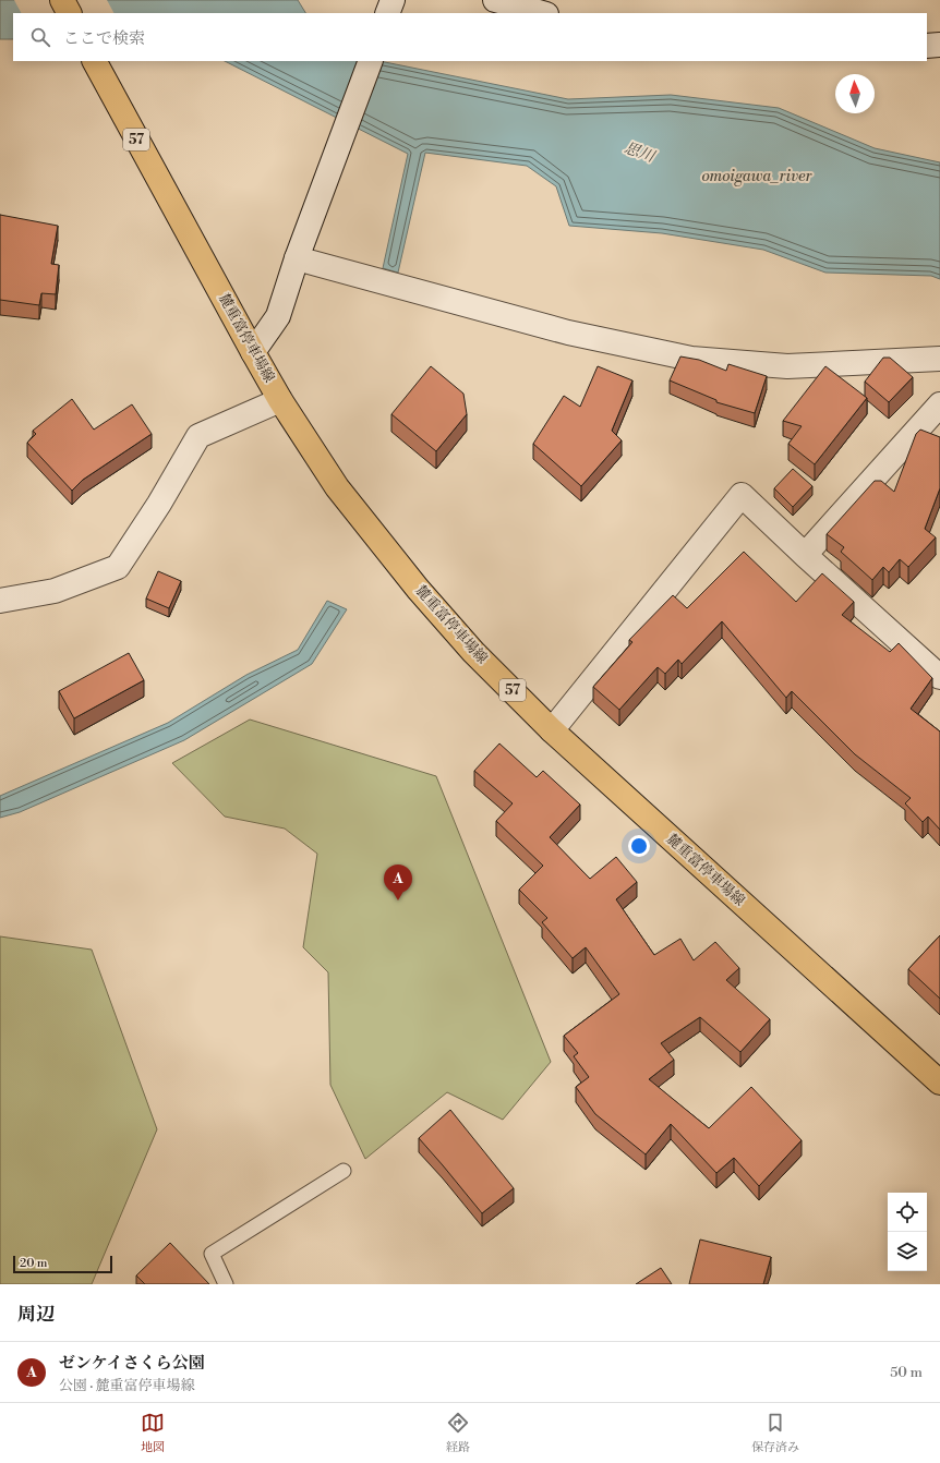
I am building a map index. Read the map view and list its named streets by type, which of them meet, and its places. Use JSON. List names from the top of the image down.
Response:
{
  "streets": {
    "main road": ["57", "麓重富停車場線"]
  },
  "water": ["思川", "omoigawa_river"],
  "scale_bar": "20 m",
  "north": "top",
  "page": {
    "search": "ここで検索",
    "pins": "A",
    "scale": "20 m",
    "heading": "周辺",
    "list": [
      {
        "mark": "A",
        "name": "ゼンケイさくら公園",
        "note": "公園 · 麓重富停車場線",
        "value": "50 m"
      }
    ],
    "nav": ["地図", "経路", "保存済み"]
  }
}
